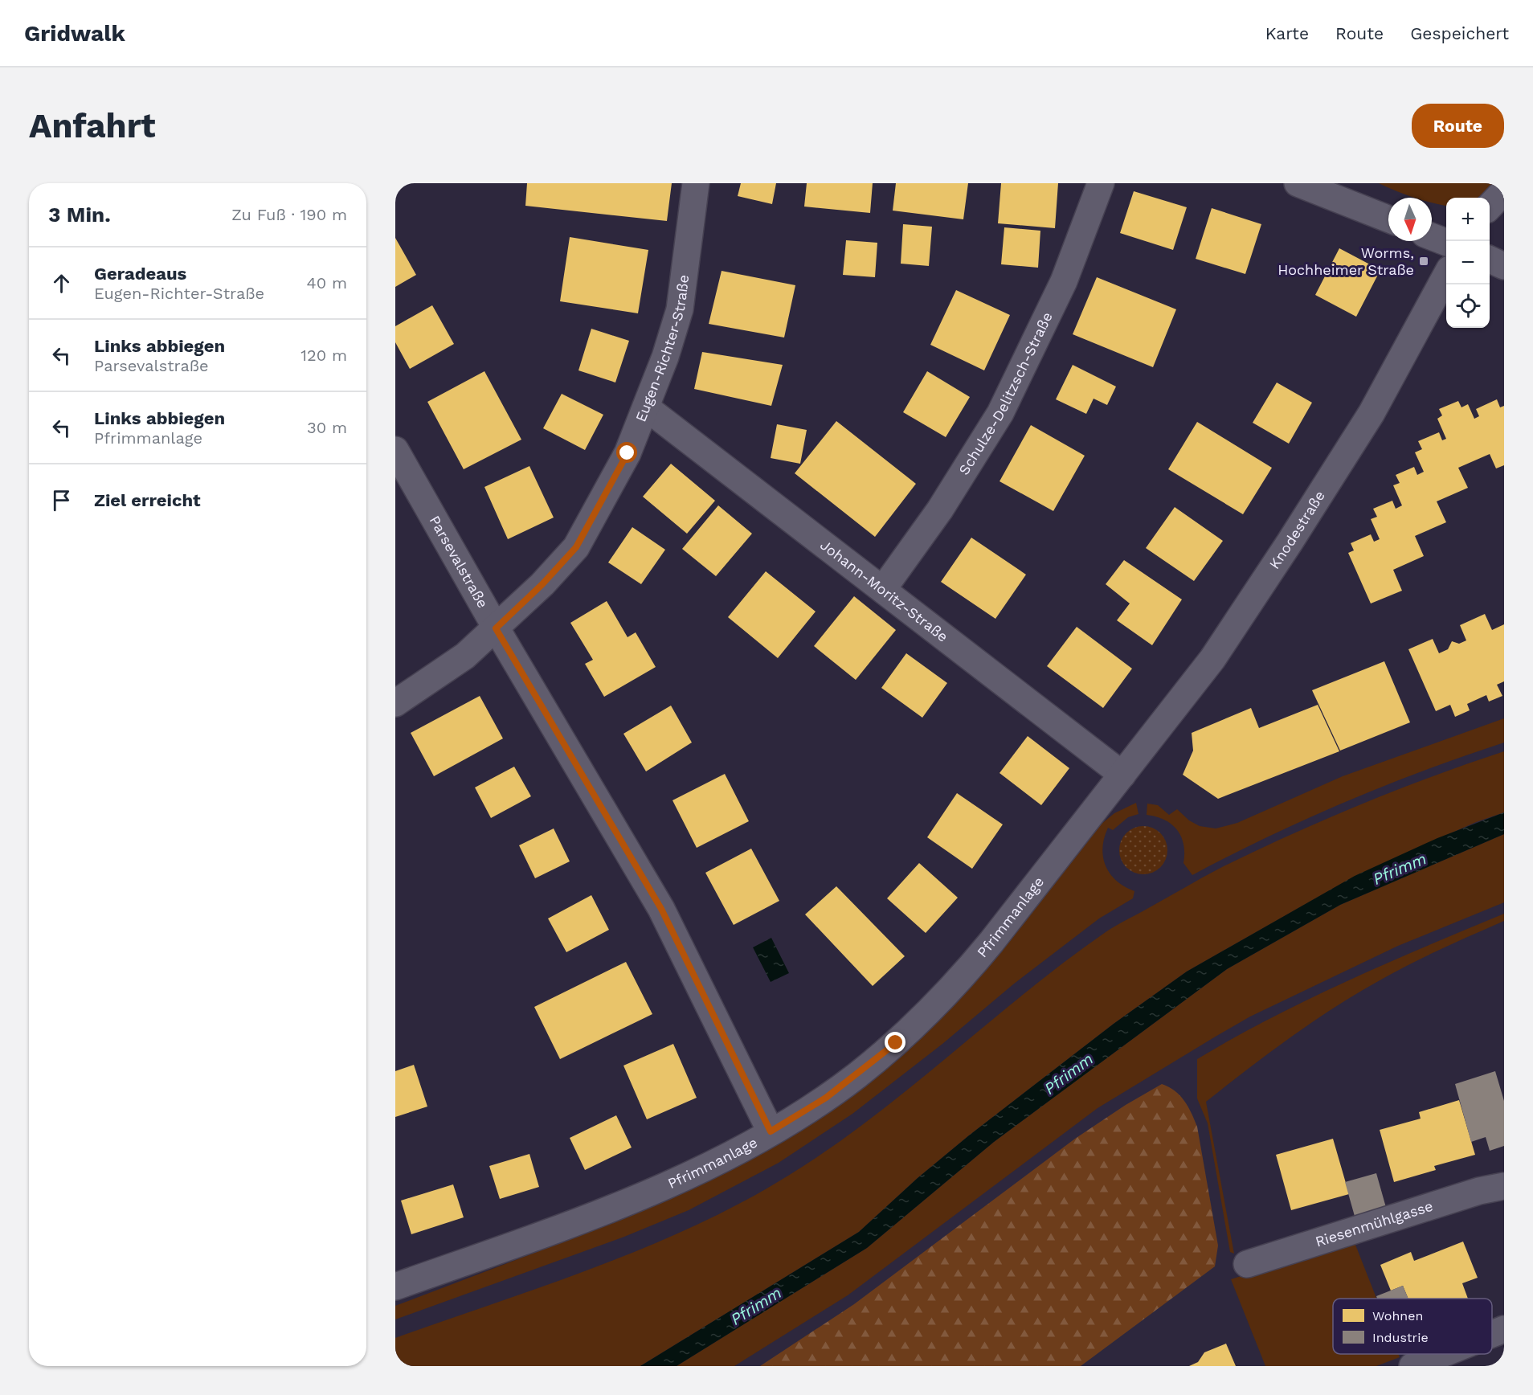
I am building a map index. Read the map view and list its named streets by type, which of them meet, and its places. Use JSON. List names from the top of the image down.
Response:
{
  "streets": {
    "street": [
      "Eugen-Richter-Straße",
      "Schulze-Delitzsch-Straße",
      "Knodestraße",
      "Parsevalstraße",
      "Johann-Moritz-Straße",
      "Pfrimmanlage",
      "Riesenmühlgasse"
    ]
  },
  "crossings": [
    ["Eugen-Richter-Straße", "Parsevalstraße"],
    ["Eugen-Richter-Straße", "Johann-Moritz-Straße"],
    ["Schulze-Delitzsch-Straße", "Johann-Moritz-Straße"],
    ["Knodestraße", "Johann-Moritz-Straße"],
    ["Knodestraße", "Pfrimmanlage"],
    ["Parsevalstraße", "Pfrimmanlage"],
    ["Johann-Moritz-Straße", "Pfrimmanlage"]
  ],
  "water": ["Pfrimm"],
  "places": {
    "transit": ["Worms, Hochheimer Straße"]
  },
  "legend": ["Wohnen", "Industrie"],
  "north": "bottom",
  "page": {
    "header": "Gridwalk",
    "nav": ["Karte", "Route", "Gespeichert"],
    "buttons": "Route",
    "title": "Anfahrt",
    "heading": ["3 Min.", "Zu Fuß · 190 m"],
    "map_buttons": ["+", "−"],
    "list": [
      ["Geradeaus", "Eugen-Richter-Straße", "40 m"],
      ["Links abbiegen", "Parsevalstraße", "120 m"],
      ["Links abbiegen", "Pfrimmanlage", "30 m"],
      "Ziel erreicht"
    ]
  }
}
